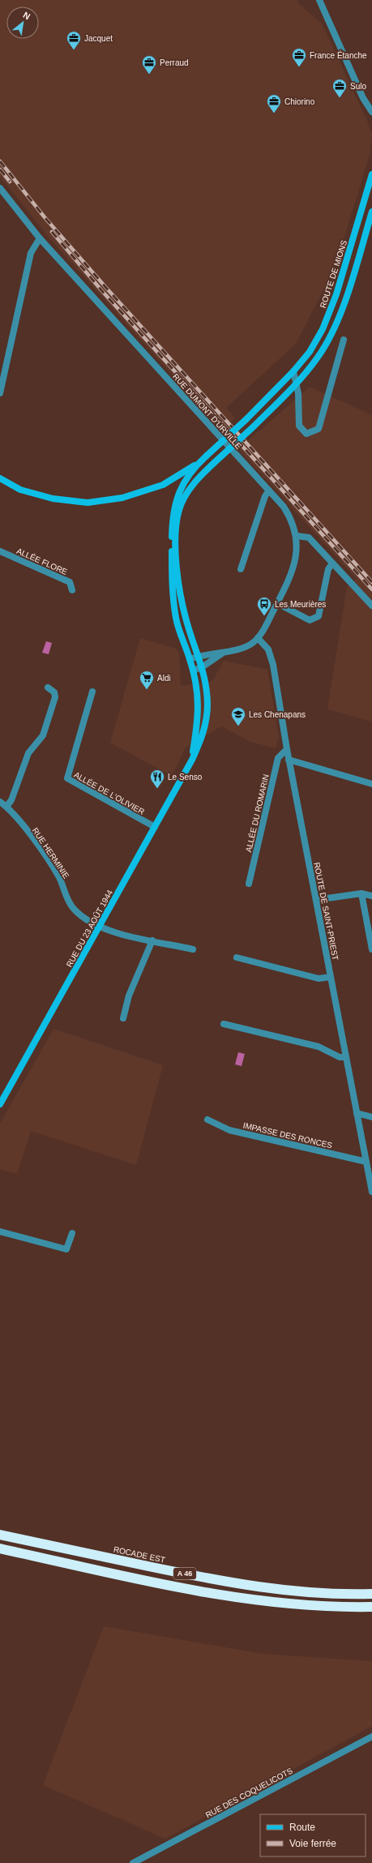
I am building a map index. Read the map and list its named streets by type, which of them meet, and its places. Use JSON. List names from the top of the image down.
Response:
{
  "streets": {
    "highway": ["ROCADE EST", "A 46"],
    "main road": ["ROUTE DE MIONS", "RUE DU 23 AOÛT 1944"],
    "street": [
      "RUE DUMONT D'URVILLE",
      "ALLÉE FLORE",
      "ALLÉE DE L'OLIVIER",
      "ALLÉE DU ROMARIN",
      "RUE HERMINIE",
      "ROUTE DE SAINT-PRIEST",
      "IMPASSE DES RONCES",
      "RUE DES COQUELICOTS"
    ]
  },
  "crossings": [
    ["ROUTE DE MIONS", "RUE DU 23 AOÛT 1944"],
    ["RUE DUMONT D'URVILLE", "ROUTE DE SAINT-PRIEST"],
    ["ALLÉE DE L'OLIVIER", "RUE DU 23 AOÛT 1944"],
    ["ALLÉE DU ROMARIN", "ROUTE DE SAINT-PRIEST"],
    ["RUE HERMINIE", "RUE DU 23 AOÛT 1944"],
    ["ROUTE DE SAINT-PRIEST", "IMPASSE DES RONCES"]
  ],
  "places": {
    "office": [
      "Jacquet",
      "France Étanche",
      "Perraud",
      "Sulo",
      "Chiorino"
    ],
    "bus stop": ["Les Meurières"],
    "supermarket": ["Aldi"],
    "school or university": ["Les Chenapans"],
    "restaurant": ["Le Senso"]
  },
  "legend": ["Route", "Voie ferrée"],
  "north": "top right"
}
